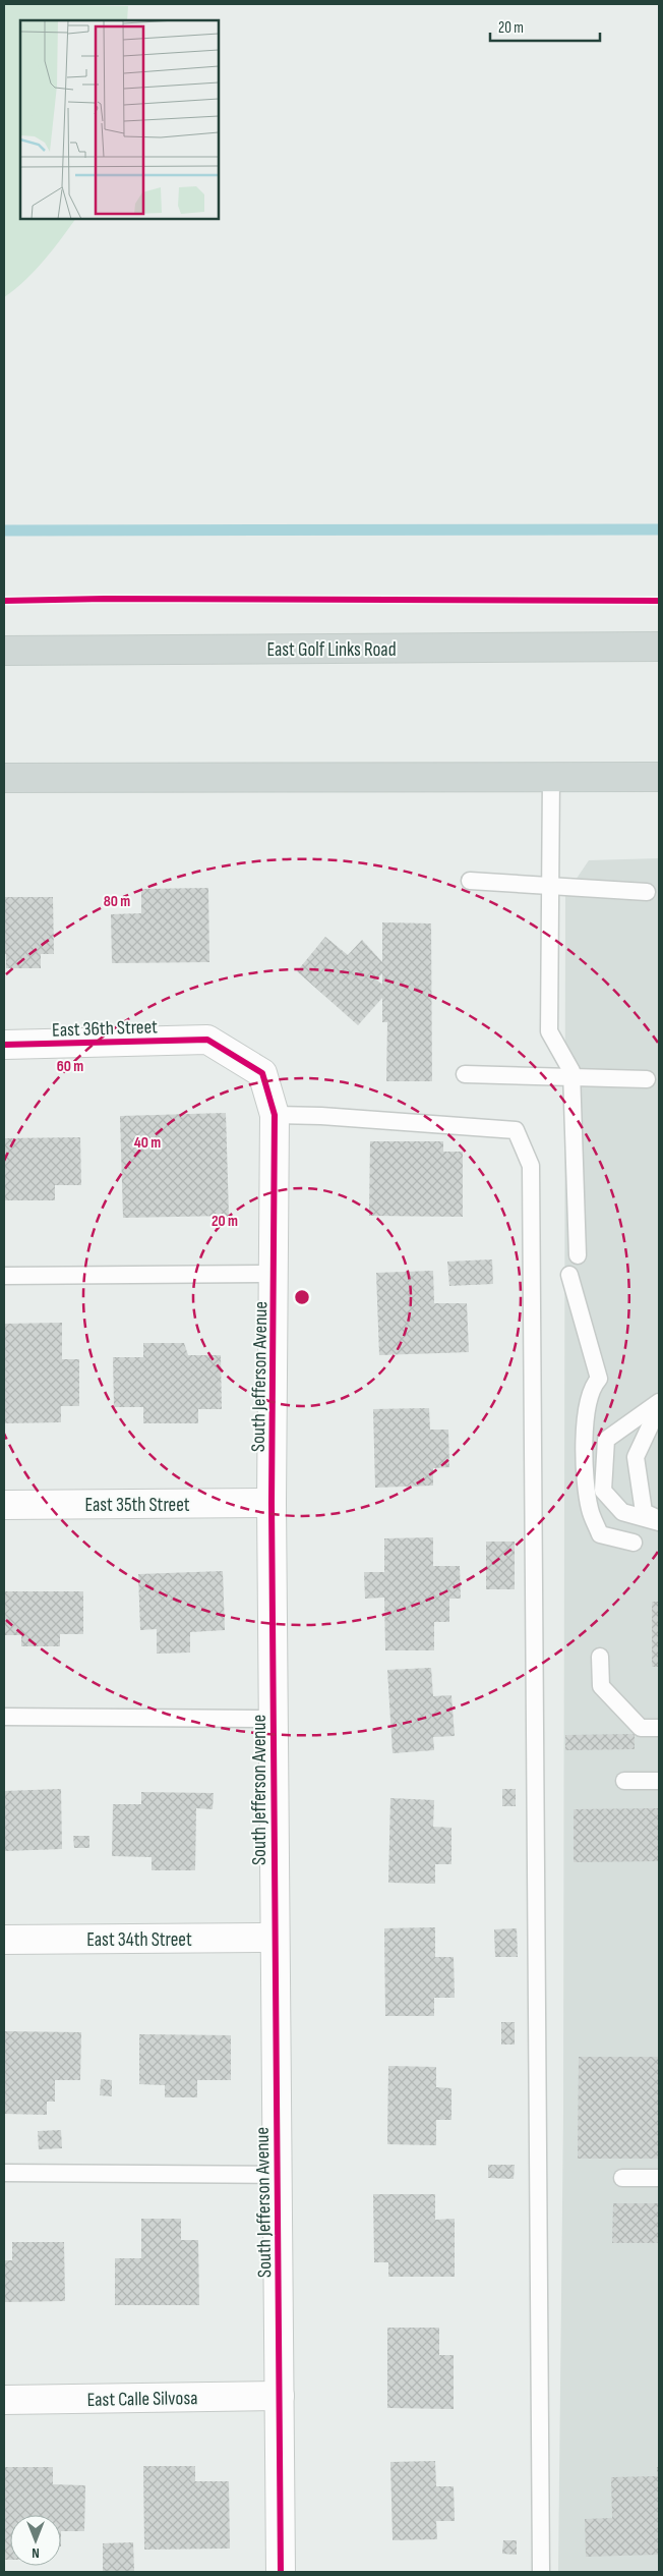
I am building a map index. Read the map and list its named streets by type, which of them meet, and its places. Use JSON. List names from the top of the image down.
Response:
{
  "streets": {
    "main road": ["East Golf Links Road"],
    "street": [
      "East 36th Street",
      "South Jefferson Avenue",
      "East 35th Street",
      "East 34th Street",
      "East Calle Silvosa"
    ]
  },
  "crossings": [
    ["East 36th Street", "South Jefferson Avenue"],
    ["South Jefferson Avenue", "East 35th Street"],
    ["South Jefferson Avenue", "East 34th Street"],
    ["South Jefferson Avenue", "East Calle Silvosa"]
  ],
  "scale_bar": "20 m",
  "north": "bottom",
  "rings": [
    "80 m",
    "60 m",
    "40 m",
    "20 m"
  ]
}
